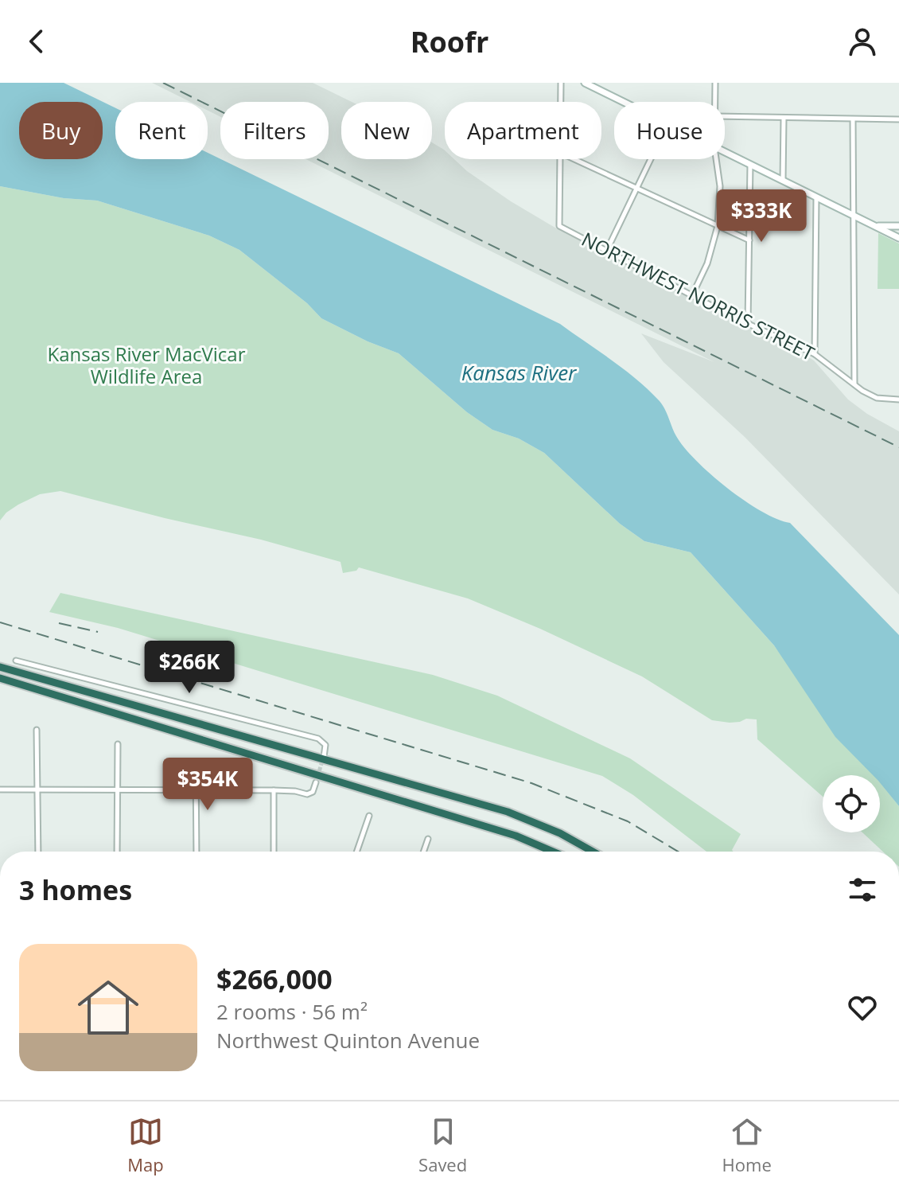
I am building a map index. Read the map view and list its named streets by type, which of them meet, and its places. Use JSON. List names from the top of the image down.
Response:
{
  "streets": {
    "street": ["NORTHWEST NORRIS STREET"]
  },
  "water": ["Kansas River"],
  "parks": ["Kansas River MacVicar Wildlife Area"],
  "page": {
    "header": "Roofr",
    "chip": [
      "Buy",
      "Rent",
      "Filters",
      "New",
      "Apartment",
      "House"
    ],
    "price": ["$333K", "$266K", "$354K"],
    "heading": "3 homes",
    "list": [
      {
        "name": "$266,000",
        "note": "2 rooms · 56 m² · Northwest Quinton Avenue"
      }
    ],
    "tabs": ["Map", "Saved", "Home"]
  }
}
